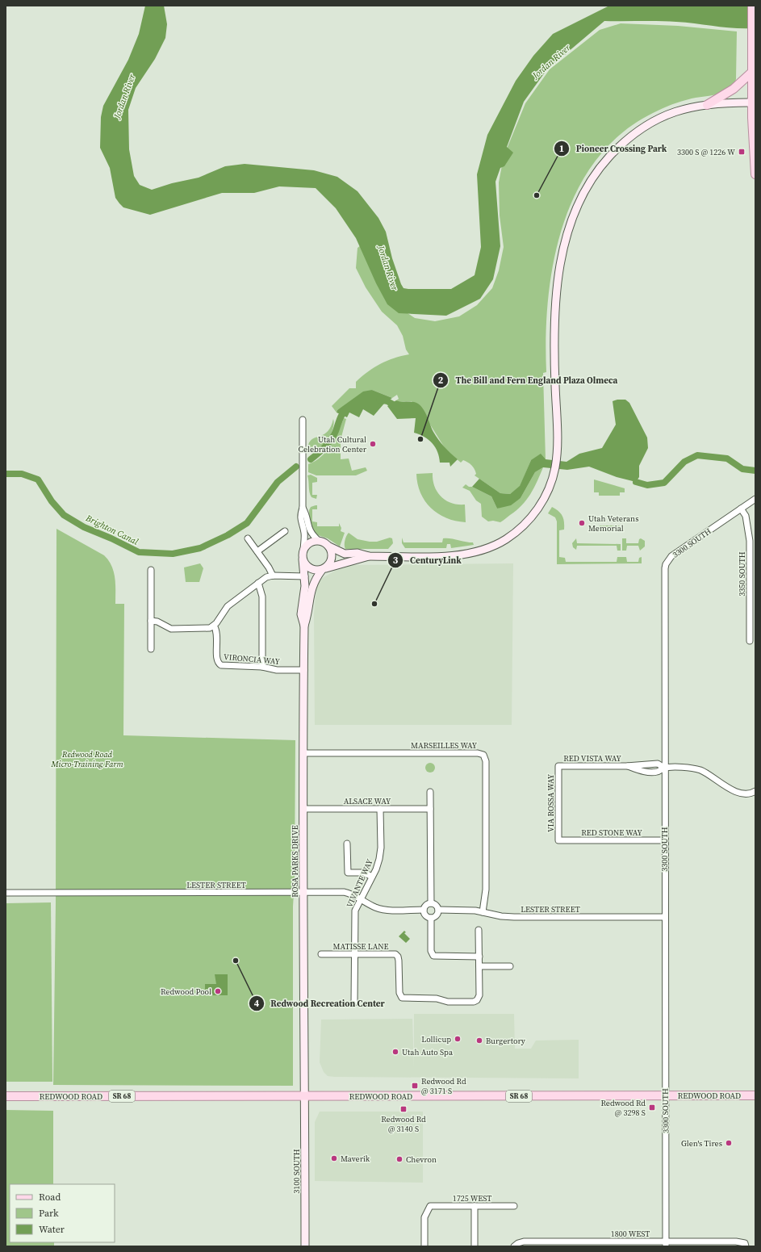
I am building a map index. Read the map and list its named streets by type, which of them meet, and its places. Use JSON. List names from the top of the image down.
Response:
{
  "streets": {
    "main road": ["REDWOOD ROAD", "SR 68"],
    "street": [
      "3300 SOUTH",
      "3350 SOUTH",
      "VIRONCIA WAY",
      "MARSEILLES WAY",
      "RED VISTA WAY",
      "ALSACE WAY",
      "VIA ROSSA WAY",
      "RED STONE WAY",
      "ROSA PARKS DRIVE",
      "VIVANTE WAY",
      "LESTER STREET",
      "MATISSE LANE",
      "3100 SOUTH",
      "1725 WEST",
      "1800 WEST"
    ]
  },
  "crossings": [
    ["3300 SOUTH", "3350 SOUTH"],
    ["3300 SOUTH", "RED VISTA WAY"],
    ["3300 SOUTH", "RED STONE WAY"],
    ["3300 SOUTH", "LESTER STREET"],
    ["3300 SOUTH", "REDWOOD ROAD"],
    ["3300 SOUTH", "1800 WEST"],
    ["VIRONCIA WAY", "ROSA PARKS DRIVE"],
    ["MARSEILLES WAY", "ROSA PARKS DRIVE"],
    ["MARSEILLES WAY", "LESTER STREET"],
    ["RED VISTA WAY", "VIA ROSSA WAY"],
    ["ALSACE WAY", "ROSA PARKS DRIVE"],
    ["ALSACE WAY", "VIVANTE WAY"],
    ["VIA ROSSA WAY", "RED STONE WAY"],
    ["ROSA PARKS DRIVE", "LESTER STREET"],
    ["ROSA PARKS DRIVE", "REDWOOD ROAD"],
    ["ROSA PARKS DRIVE", "3100 SOUTH"],
    ["VIVANTE WAY", "LESTER STREET"],
    ["VIVANTE WAY", "MATISSE LANE"],
    ["REDWOOD ROAD", "3100 SOUTH"]
  ],
  "water": ["Jordan River", "Brighton Canal"],
  "parks": ["Redwood Road Micro-Training Farm"],
  "places": {
    "transit": [
      "3300 S @ 1226 W",
      "Redwood Rd @ 3171 S",
      "Redwood Rd @ 3298 S",
      "Redwood Rd @ 3140 S"
    ],
    "other": [
      "Pioneer Crossing Park",
      "The Bill and Fern England Plaza Olmeca",
      "Utah Cultural Celebration Center",
      "Utah Veterans Memorial",
      "CenturyLink",
      "Redwood Recreation Center",
      "Redwood Pool",
      "Lollicup",
      "Burgertory",
      "Utah Auto Spa",
      "Glen's Tires",
      "Maverik",
      "Chevron"
    ]
  },
  "legend": ["Road", "Park", "Water"]
}
